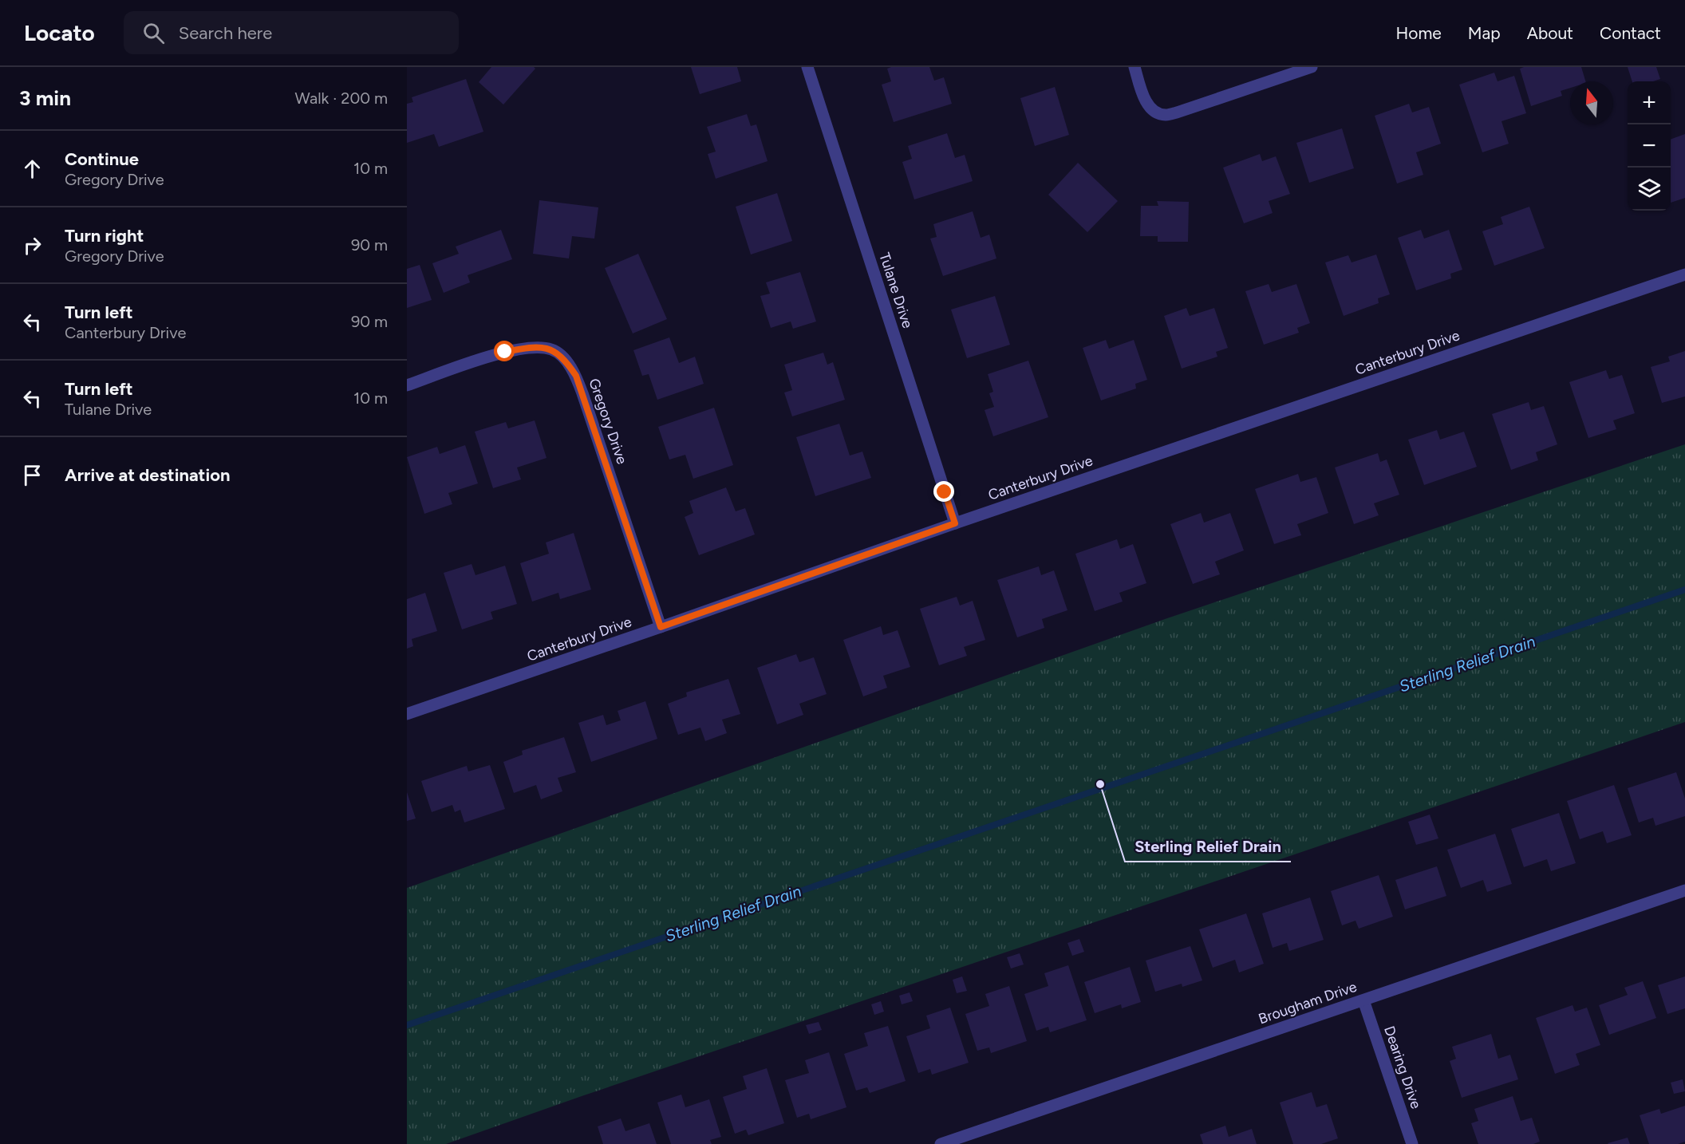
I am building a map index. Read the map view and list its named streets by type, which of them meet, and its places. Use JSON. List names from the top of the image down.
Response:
{
  "streets": {
    "street": [
      "Tulane Drive",
      "Canterbury Drive",
      "Gregory Drive",
      "Brougham Drive",
      "Dearing Drive"
    ]
  },
  "crossings": [
    ["Tulane Drive", "Canterbury Drive"],
    ["Canterbury Drive", "Gregory Drive"],
    ["Brougham Drive", "Dearing Drive"]
  ],
  "water": ["Sterling Relief Drain"],
  "places": ["Sterling Relief Drain"],
  "north": "top",
  "page": {
    "header": "Locato",
    "search": "Search here",
    "nav": [
      "Home",
      "Map",
      "About",
      "Contact"
    ],
    "heading": ["3 min", "Walk · 200 m"],
    "map_buttons": ["+", "−"],
    "list": [
      ["Continue", "Gregory Drive", "10 m"],
      ["Turn right", "Gregory Drive", "90 m"],
      ["Turn left", "Canterbury Drive", "90 m"],
      ["Turn left", "Tulane Drive", "10 m"],
      "Arrive at destination"
    ]
  }
}
